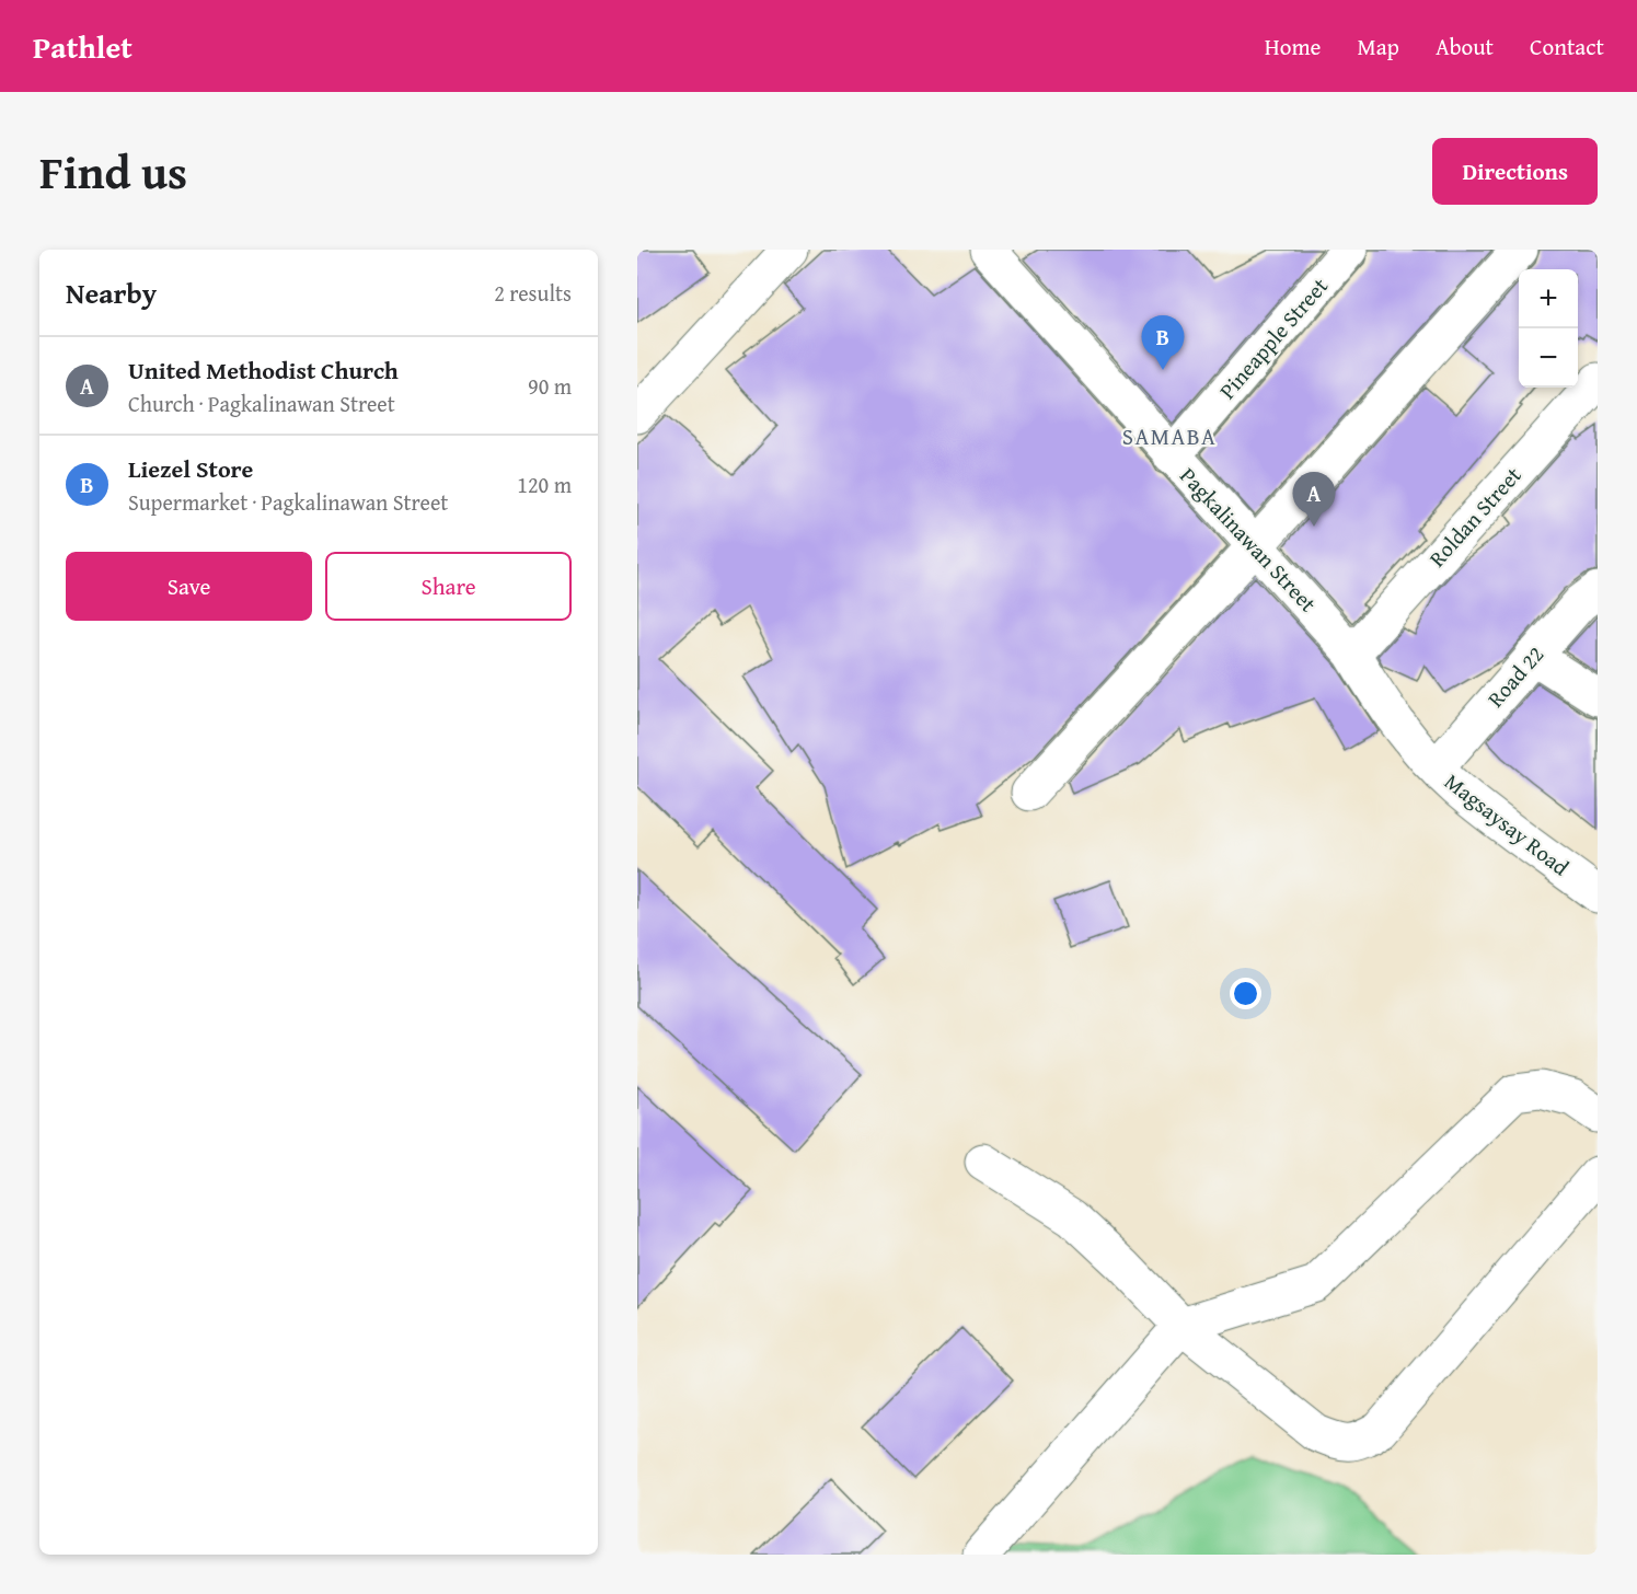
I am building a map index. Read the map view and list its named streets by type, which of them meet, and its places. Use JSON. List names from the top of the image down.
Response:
{
  "streets": {
    "street": [
      "Pineapple Street",
      "Roldan Street",
      "Pagkalinawan Street",
      "Road 22",
      "Magsaysay Road"
    ]
  },
  "crossings": [
    ["Pineapple Street", "Pagkalinawan Street"],
    ["Roldan Street", "Pagkalinawan Street"],
    ["Roldan Street", "Magsaysay Road"],
    ["Pagkalinawan Street", "Magsaysay Road"],
    ["Road 22", "Magsaysay Road"]
  ],
  "districts": ["SAMABA"],
  "page": {
    "header": "Pathlet",
    "nav": [
      "Home",
      "Map",
      "About",
      "Contact"
    ],
    "title": "Find us",
    "buttons": [
      "Directions",
      ["Save", "Share"]
    ],
    "heading": ["Nearby", "2 results"],
    "map_buttons": ["+", "−"],
    "pins": ["B", "A"],
    "list": [
      {
        "mark": "A",
        "name": "United Methodist Church",
        "note": "Church · Pagkalinawan Street",
        "value": "90 m"
      },
      {
        "mark": "B",
        "name": "Liezel Store",
        "note": "Supermarket · Pagkalinawan Street",
        "value": "120 m"
      }
    ]
  }
}
